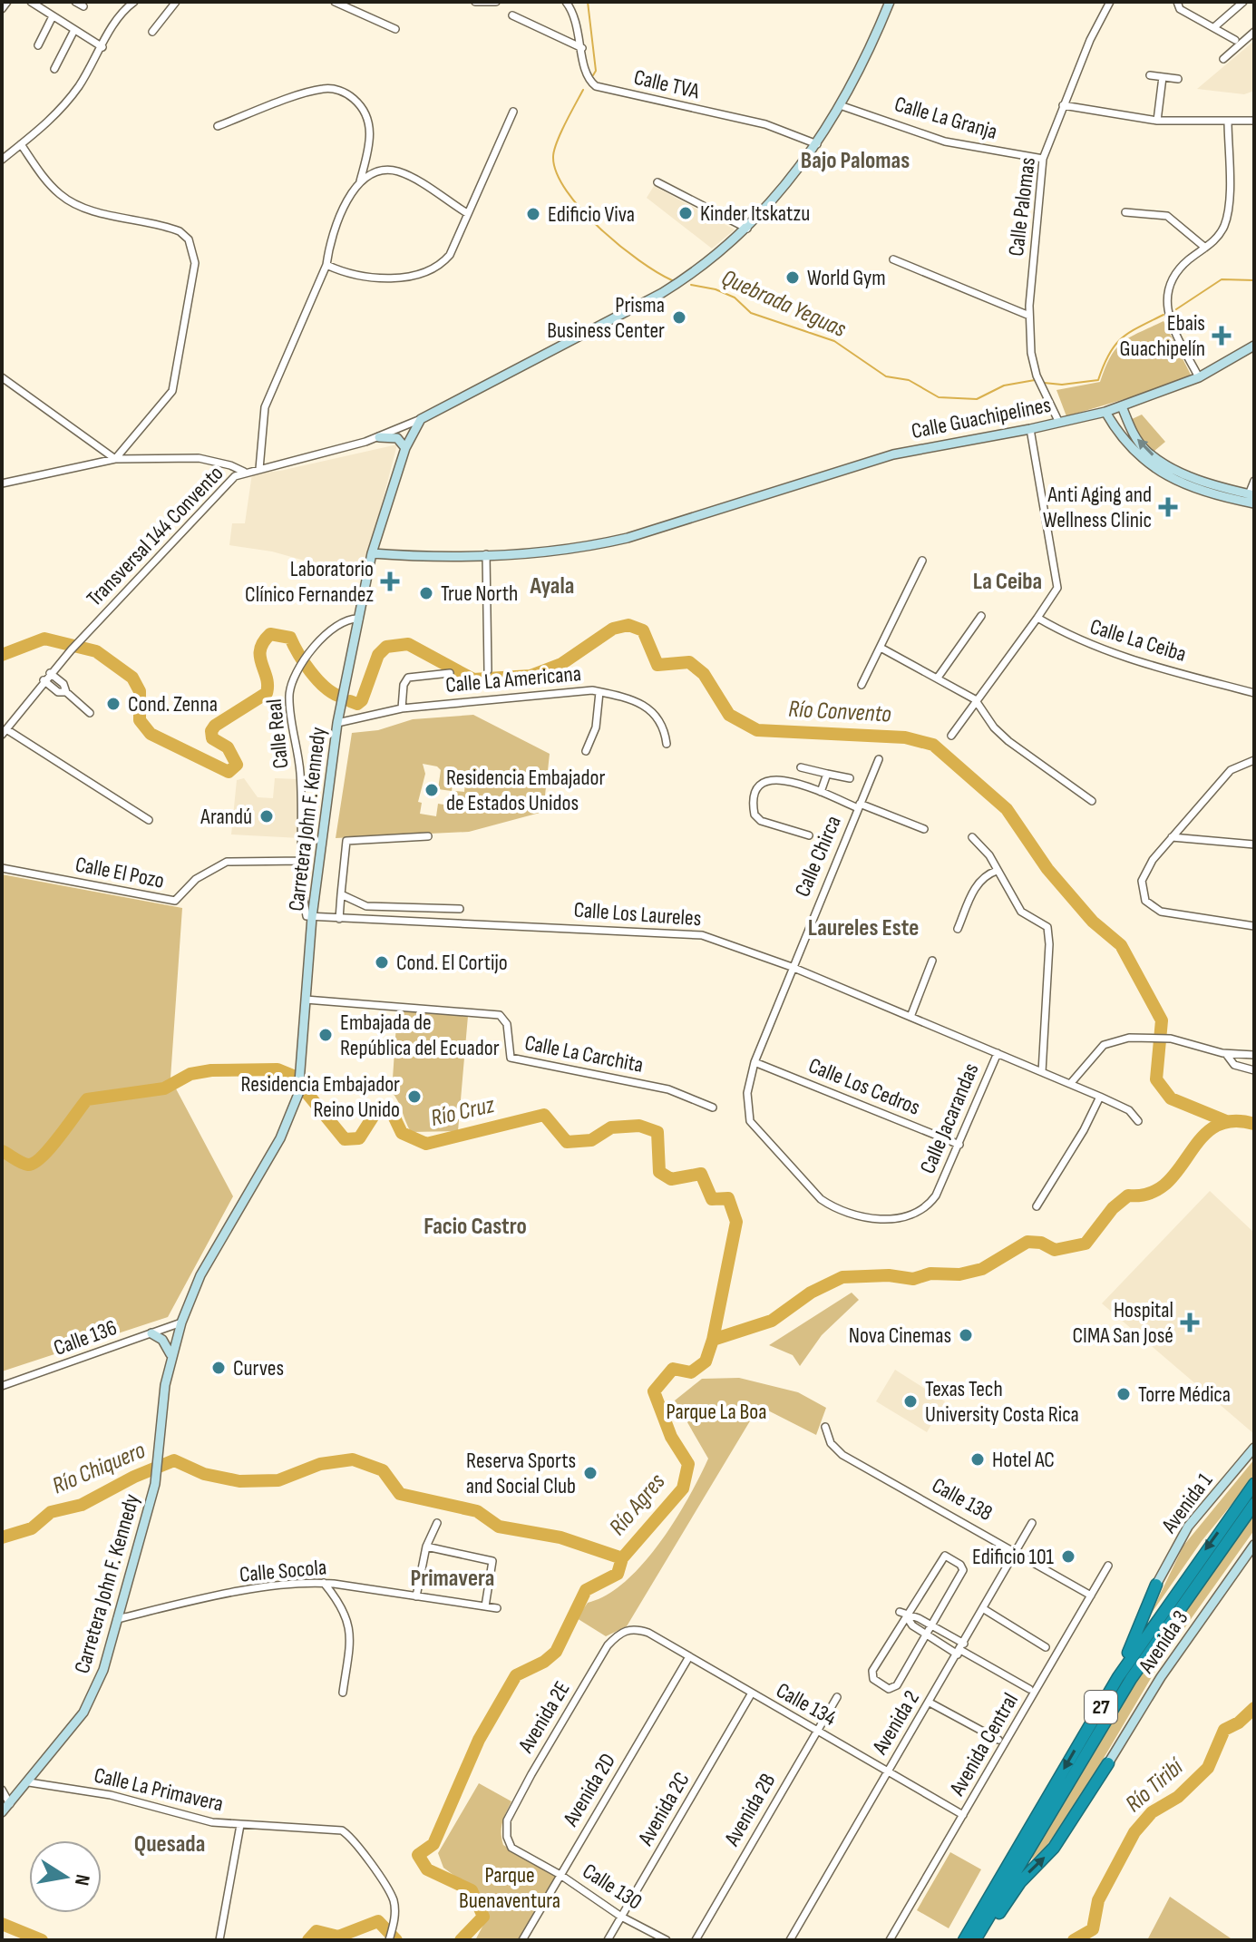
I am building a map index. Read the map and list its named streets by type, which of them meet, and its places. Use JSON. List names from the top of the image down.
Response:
{
  "streets": {
    "highway": ["27"],
    "main road": [
      "Calle Guachipelines",
      "Carretera John F. Kennedy",
      "Avenida 1",
      "Avenida 3"
    ],
    "street": [
      "Calle TVA",
      "Calle La Granja",
      "Calle Palomas",
      "Transversal 144 Convento",
      "Calle La Ceiba",
      "Calle La Americana",
      "Calle Real",
      "Calle Chirca",
      "Calle El Pozo",
      "Calle Los Laureles",
      "Calle La Carchita",
      "Calle Los Cedros",
      "Calle Jacarandas",
      "Calle 136",
      "Calle 138",
      "Calle Socola",
      "Calle 134",
      "Avenida 2E",
      "Avenida 2",
      "Avenida Central",
      "Calle La Primavera",
      "Avenida 2D",
      "Avenida 2C",
      "Avenida 2B",
      "Calle 130"
    ]
  },
  "crossings": [
    ["Calle La Granja", "Calle Palomas"],
    ["Calle Palomas", "Calle Guachipelines"],
    ["Transversal 144 Convento", "Carretera John F. Kennedy"],
    ["Calle La Americana", "Carretera John F. Kennedy"],
    ["Calle Real", "Carretera John F. Kennedy"],
    ["Calle Real", "Calle El Pozo"],
    ["Calle Real", "Calle Los Laureles"],
    ["Carretera John F. Kennedy", "Calle Los Laureles"],
    ["Carretera John F. Kennedy", "Calle La Carchita"],
    ["Carretera John F. Kennedy", "Calle 136"],
    ["Carretera John F. Kennedy", "Calle Socola"],
    ["Carretera John F. Kennedy", "Calle La Primavera"],
    ["Calle Chirca", "Calle Los Laureles"],
    ["Calle Chirca", "Calle Jacarandas"],
    ["Calle Los Laureles", "Calle Jacarandas"],
    ["Calle Los Cedros", "Calle Jacarandas"],
    ["Calle 138", "Avenida 2"],
    ["Calle 138", "Avenida Central"],
    ["Calle 134", "Avenida 2E"],
    ["Calle 134", "Avenida 2"],
    ["Calle 134", "Avenida Central"],
    ["Calle 134", "Avenida 2D"],
    ["Calle 134", "Avenida 2C"],
    ["Calle 134", "Avenida 2B"],
    ["Avenida 2E", "Calle 130"],
    ["Avenida 2D", "Calle 130"],
    ["Avenida 2C", "Calle 130"]
  ],
  "districts": [
    "Bajo Palomas",
    "La Ceiba",
    "Ayala",
    "Laureles Este",
    "Facio Castro",
    "Primavera",
    "Quesada"
  ],
  "water": [
    "Quebrada Yeguas",
    "Río Convento",
    "Río Cruz",
    "Río Chiquero",
    "Río Agres",
    "Río Tiribí"
  ],
  "parks": ["Parque La Boa", "Parque Buenaventura"],
  "places": {
    "other": [
      "Kinder Itskatzu",
      "Edificio Viva",
      "World Gym",
      "Prisma Business Center",
      "True North",
      "Cond. Zenna",
      "Residencia Embajador de Estados Unidos",
      "Arandú",
      "Cond. El Cortijo",
      "Embajada de República del Ecuador",
      "Residencia Embajador Reino Unido",
      "Nova Cinemas",
      "Curves",
      "Torre Médica",
      "Texas Tech University Costa Rica",
      "Hotel AC",
      "Reserva Sports and Social Club",
      "Edificio 101"
    ],
    "health": [
      "Ebais Guachipelín",
      "Anti Aging and Wellness Clinic",
      "Laboratorio Clínico Fernandez",
      "Hospital CIMA San José"
    ]
  },
  "north": "right"
}
